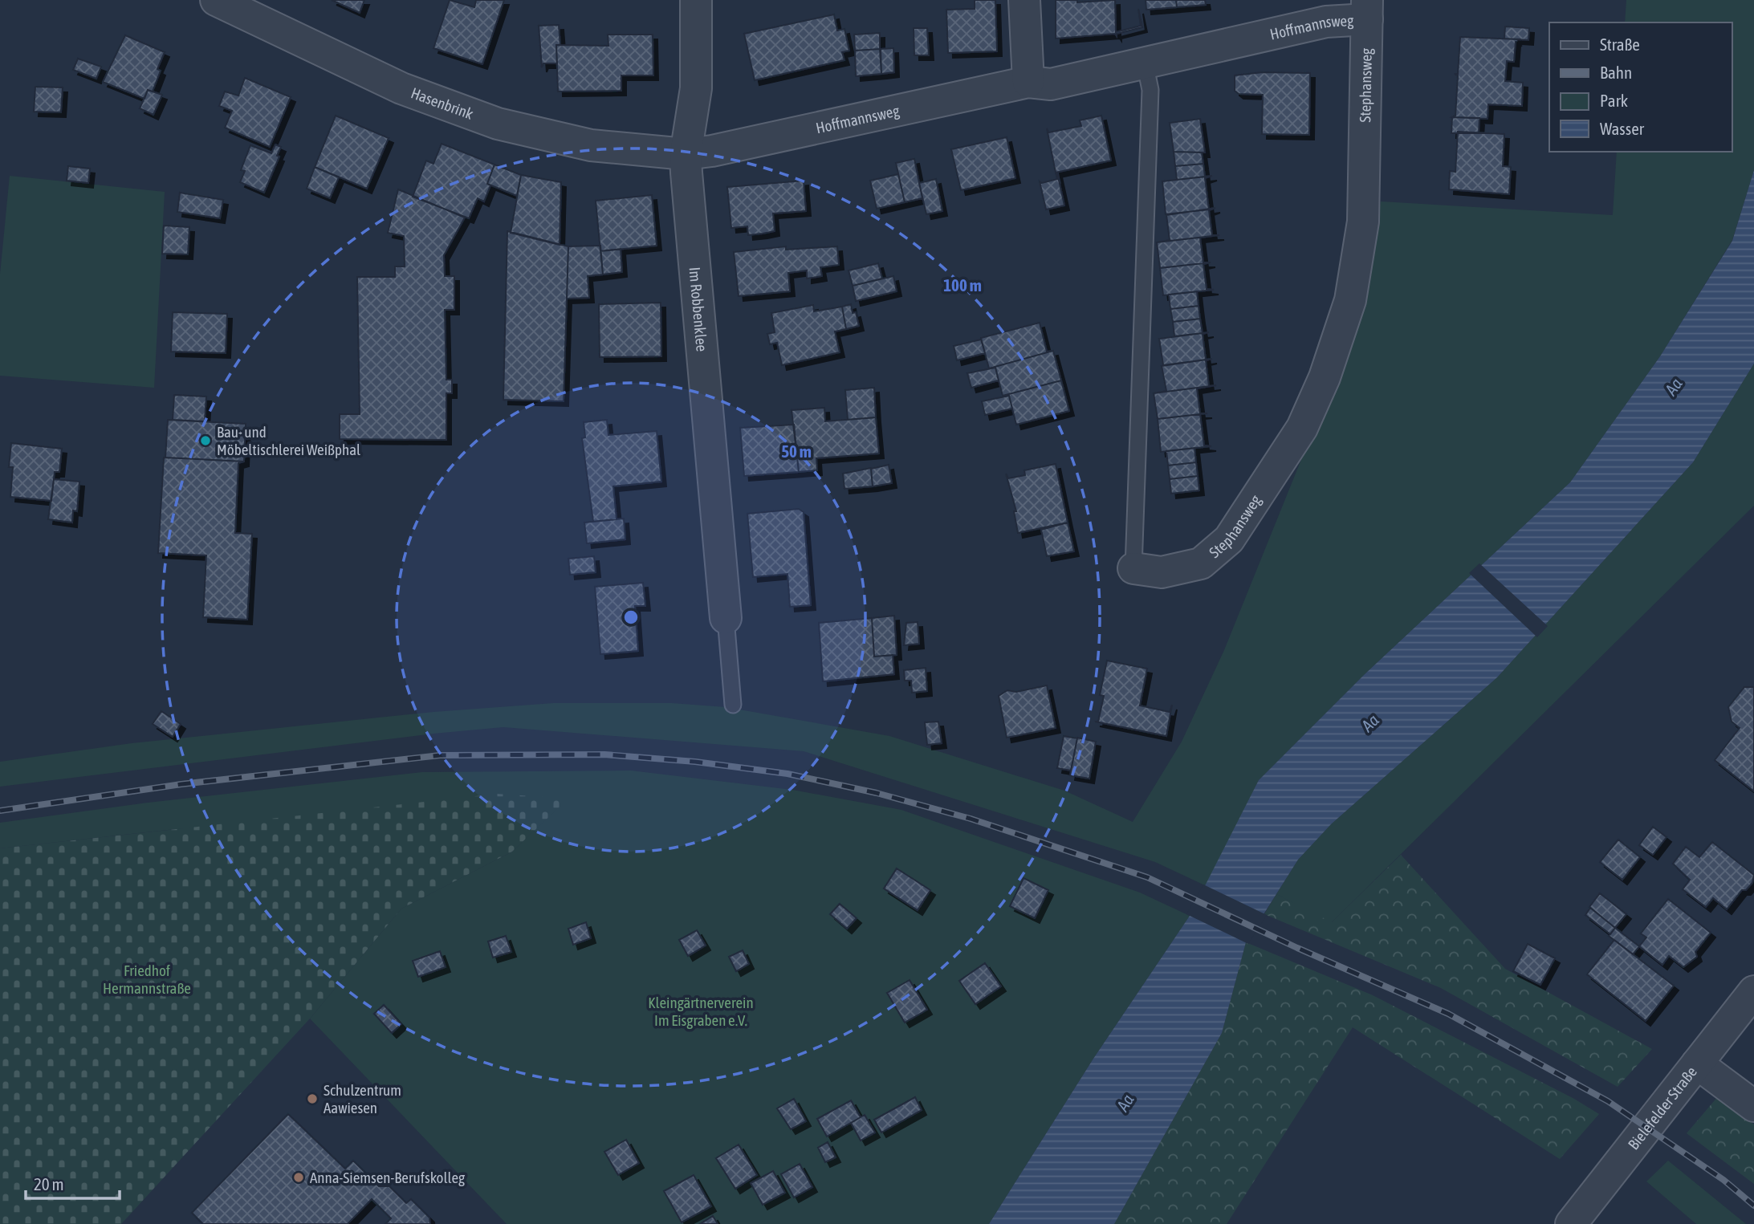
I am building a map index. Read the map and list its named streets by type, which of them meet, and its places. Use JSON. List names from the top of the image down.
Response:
{
  "streets": {
    "street": [
      "Hoffmannsweg",
      "Stephansweg",
      "Hasenbrink",
      "Im Robbenklee",
      "Bielefelder Straße"
    ]
  },
  "crossings": [
    ["Hoffmannsweg", "Stephansweg"],
    ["Hoffmannsweg", "Hasenbrink"],
    ["Hoffmannsweg", "Im Robbenklee"],
    ["Hasenbrink", "Im Robbenklee"]
  ],
  "water": ["Aa"],
  "parks": ["Friedhof Hermannstraße", "Kleingärtnerverein Im Eisgraben e.V."],
  "places": ["Bau- und Möbeltischlerei Weißphal", "Schulzentrum Aawiesen", "Anna-Siemsen-Berufskolleg"],
  "legend": [
    "Straße",
    "Bahn",
    "Park",
    "Wasser"
  ],
  "scale_bar": "20 m",
  "rings": ["100 m", "50 m"]
}
